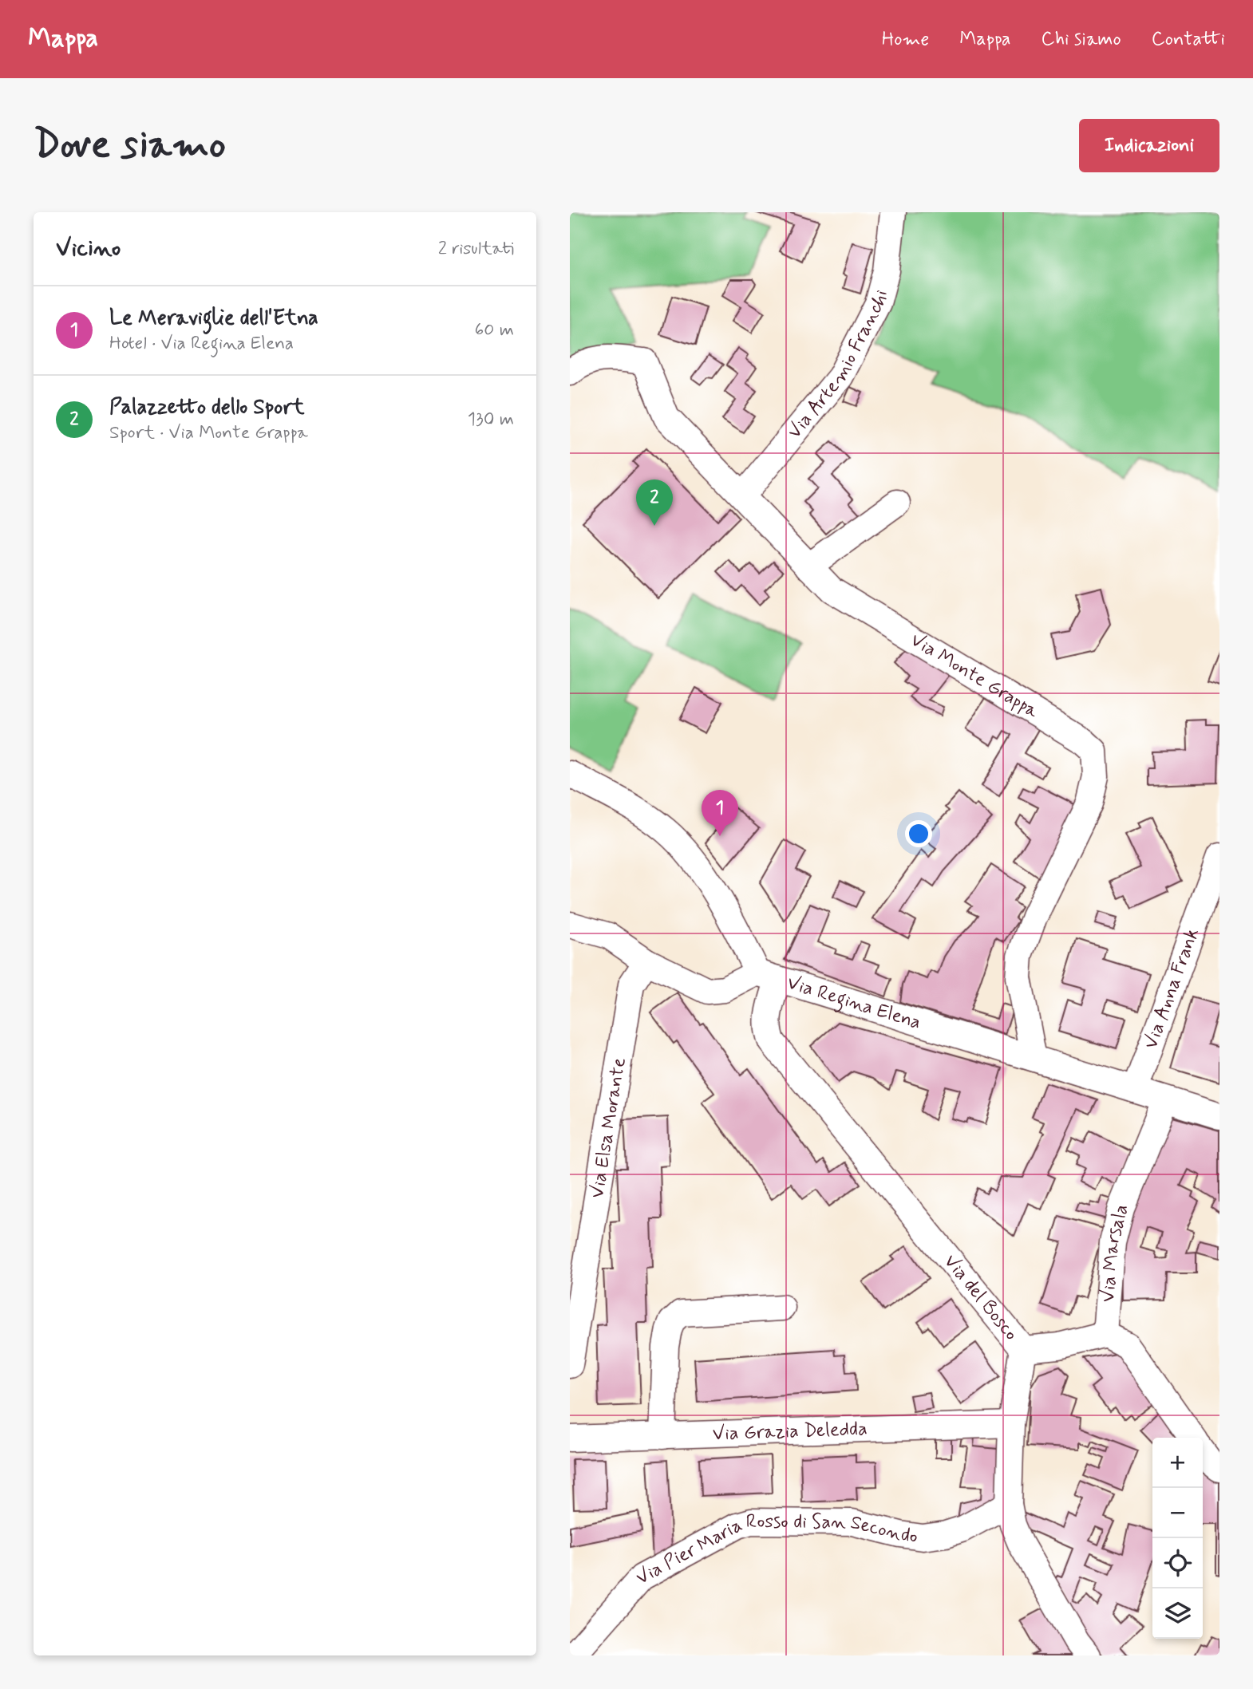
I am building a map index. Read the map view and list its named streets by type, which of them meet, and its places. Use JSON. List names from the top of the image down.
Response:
{
  "streets": {
    "street": [
      "Via Artemio Franchi",
      "Via Monte Grappa",
      "Via Anna Frank",
      "Via Regina Elena",
      "Via Elsa Morante",
      "Via Marsala",
      "Via del Bosco",
      "Via Grazia Deledda",
      "Via Pier Maria Rosso di San Secondo"
    ]
  },
  "crossings": [
    ["Via Artemio Franchi", "Via Monte Grappa"],
    ["Via Monte Grappa", "Via Regina Elena"],
    ["Via Anna Frank", "Via Regina Elena"],
    ["Via Regina Elena", "Via Marsala"],
    ["Via Regina Elena", "Via del Bosco"],
    ["Via del Bosco", "Via Grazia Deledda"],
    ["Via del Bosco", "Via Pier Maria Rosso di San Secondo"]
  ],
  "page": {
    "header": "Mappa",
    "nav": [
      "Home",
      "Mappa",
      "Chi siamo",
      "Contatti"
    ],
    "buttons": "Indicazioni",
    "title": "Dove siamo",
    "heading": ["Vicino", "2 risultati"],
    "list": [
      {
        "mark": "1",
        "name": "Le Meraviglie dell'Etna",
        "note": "Hotel · Via Regina Elena",
        "value": "60 m"
      },
      {
        "mark": "2",
        "name": "Palazzetto dello Sport",
        "note": "Sport · Via Monte Grappa",
        "value": "130 m"
      }
    ],
    "pins": ["2", "1"],
    "map_buttons": ["+", "−"]
  }
}
